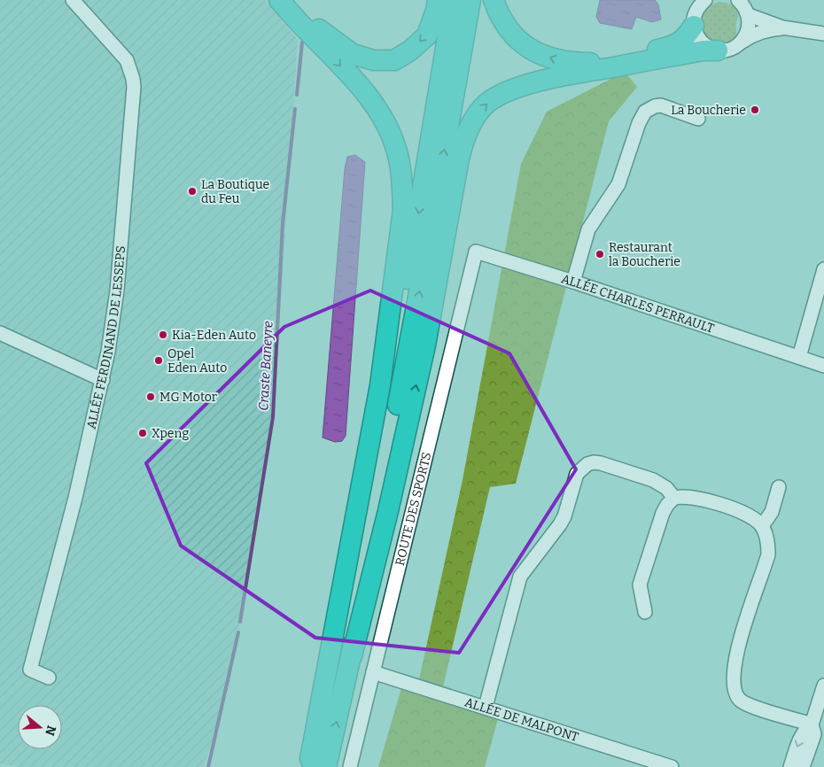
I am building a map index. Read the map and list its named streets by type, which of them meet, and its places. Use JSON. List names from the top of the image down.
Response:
{
  "streets": {
    "street": [
      "ALLÉE CHARLES PERRAULT",
      "ALLÉE FERDINAND DE LESSEPS",
      "ROUTE DES SPORTS",
      "ALLÉE DE MALPONT"
    ]
  },
  "crossings": [
    ["ALLÉE CHARLES PERRAULT", "ROUTE DES SPORTS"],
    ["ROUTE DES SPORTS", "ALLÉE DE MALPONT"]
  ],
  "water": ["Craste Baneyre"],
  "places": [
    "La Boucherie",
    "La Boutique du Feu",
    "Restaurant la Boucherie",
    "Kia-Eden Auto",
    "Opel Eden Auto",
    "MG Motor",
    "Xpeng"
  ],
  "north": "right"
}
